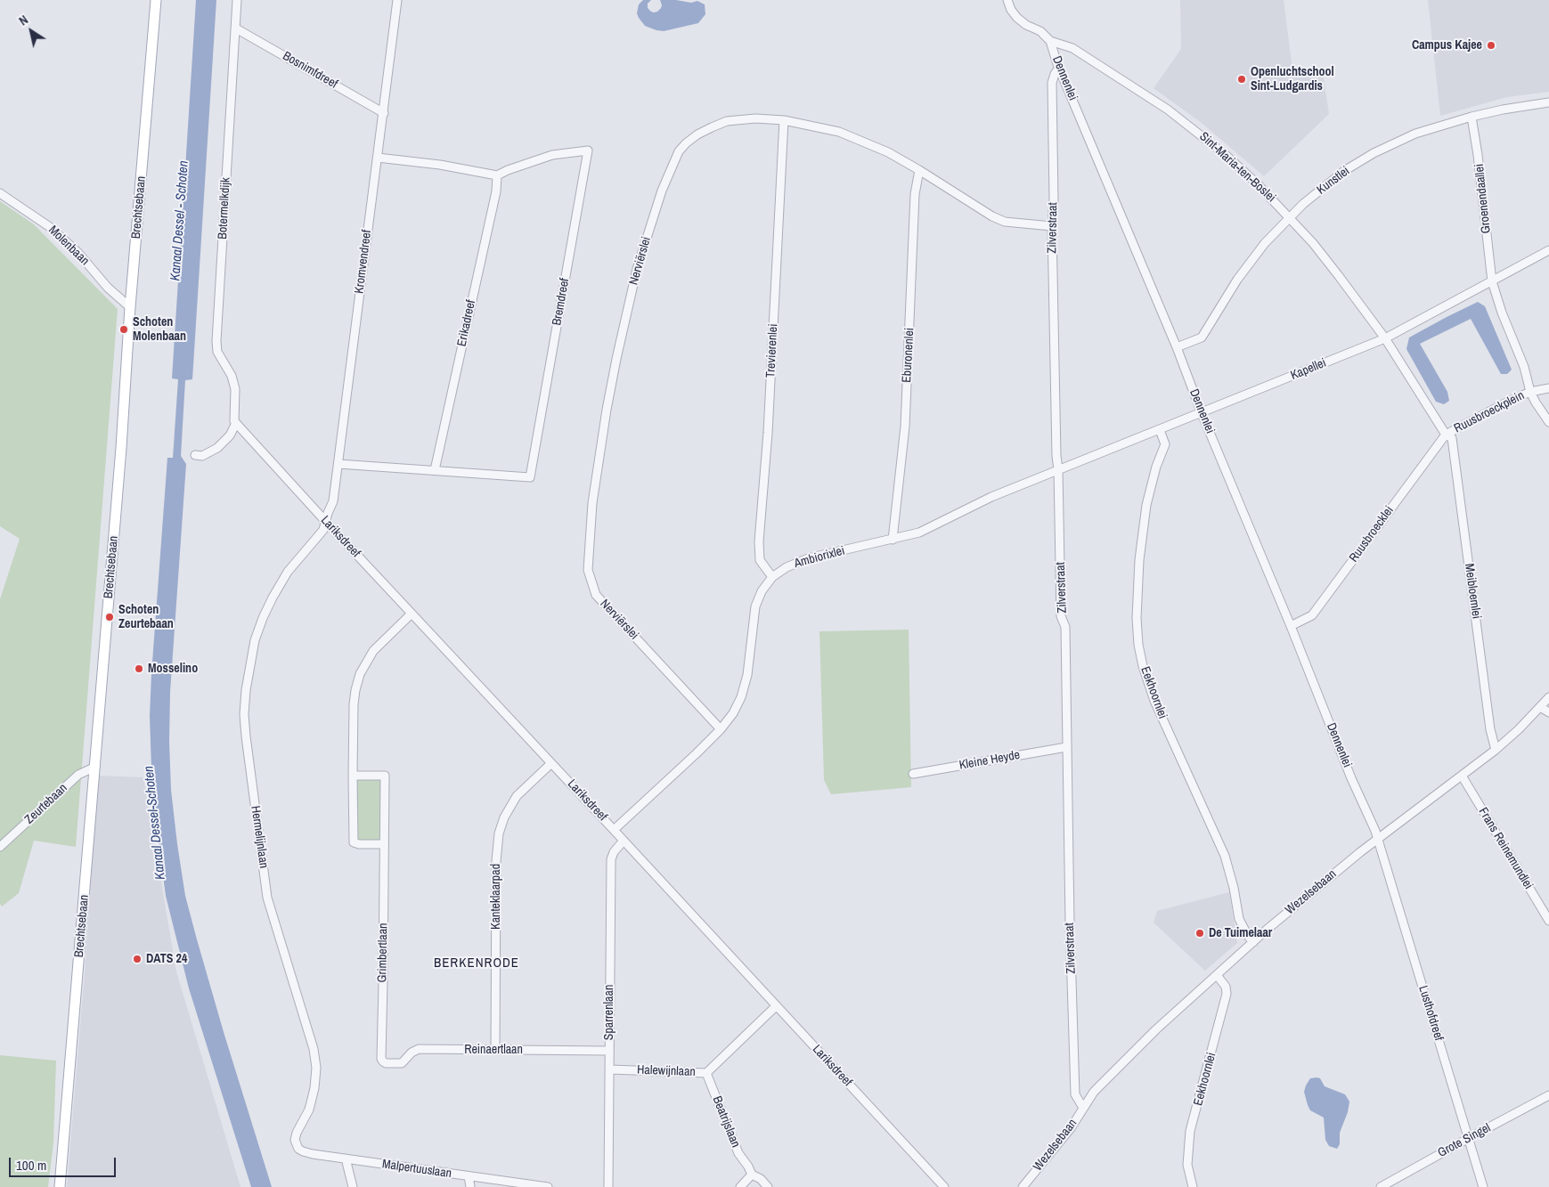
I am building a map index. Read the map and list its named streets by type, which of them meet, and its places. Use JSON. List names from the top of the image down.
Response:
{
  "streets": {
    "main road": ["Brechtsebaan"],
    "street": [
      "Bosnimfdreef",
      "Dennenlei",
      "Sint-Maria-ten-Boslei",
      "Kunstlei",
      "Groenendaallei",
      "Botermelkdijk",
      "Zilverstraat",
      "Molenbaan",
      "Nerviërslei",
      "Kromvendreef",
      "Bremdreef",
      "Erikadreef",
      "Trevierenlei",
      "Eburonenlei",
      "Kapellei",
      "Ruusbroeckplein",
      "Ruusbroecklei",
      "Lariksdreef",
      "Ambiorixlei",
      "Meibloemlei",
      "Eekhoornlei",
      "Kleine Heyde",
      "Zeurtebaan",
      "Hermelijnlaan",
      "Frans Reinemundlei",
      "Wezelsebaan",
      "Kanteklaarpad",
      "Grimbertlaan",
      "Sparrenlaan",
      "Lusthofdreef",
      "Reinaertlaan",
      "Halewijnlaan",
      "Beatrijslaan",
      "Grote Singel",
      "Malpertuuslaan"
    ]
  },
  "crossings": [
    ["Bosnimfdreef", "Botermelkdijk"],
    ["Bosnimfdreef", "Kromvendreef"],
    ["Dennenlei", "Sint-Maria-ten-Boslei"],
    ["Dennenlei", "Kunstlei"],
    ["Dennenlei", "Zilverstraat"],
    ["Dennenlei", "Kapellei"],
    ["Dennenlei", "Ruusbroecklei"],
    ["Dennenlei", "Wezelsebaan"],
    ["Dennenlei", "Lusthofdreef"],
    ["Sint-Maria-ten-Boslei", "Kunstlei"],
    ["Sint-Maria-ten-Boslei", "Kapellei"],
    ["Sint-Maria-ten-Boslei", "Ruusbroeckplein"],
    ["Kunstlei", "Groenendaallei"],
    ["Groenendaallei", "Kapellei"],
    ["Groenendaallei", "Ruusbroeckplein"],
    ["Brechtsebaan", "Molenbaan"],
    ["Brechtsebaan", "Zeurtebaan"],
    ["Botermelkdijk", "Lariksdreef"],
    ["Zilverstraat", "Nerviërslei"],
    ["Zilverstraat", "Kapellei"],
    ["Zilverstraat", "Ambiorixlei"],
    ["Zilverstraat", "Kleine Heyde"],
    ["Zilverstraat", "Wezelsebaan"],
    ["Nerviërslei", "Trevierenlei"],
    ["Nerviërslei", "Eburonenlei"],
    ["Nerviërslei", "Ambiorixlei"],
    ["Kromvendreef", "Bremdreef"],
    ["Kromvendreef", "Lariksdreef"],
    ["Kromvendreef", "Hermelijnlaan"],
    ["Bremdreef", "Erikadreef"],
    ["Trevierenlei", "Ambiorixlei"],
    ["Eburonenlei", "Ambiorixlei"],
    ["Kapellei", "Ruusbroeckplein"],
    ["Kapellei", "Ambiorixlei"],
    ["Kapellei", "Eekhoornlei"],
    ["Ruusbroeckplein", "Ruusbroecklei"],
    ["Ruusbroeckplein", "Meibloemlei"],
    ["Ruusbroecklei", "Meibloemlei"],
    ["Lariksdreef", "Ambiorixlei"],
    ["Lariksdreef", "Hermelijnlaan"],
    ["Lariksdreef", "Kanteklaarpad"],
    ["Lariksdreef", "Sparrenlaan"],
    ["Lariksdreef", "Halewijnlaan"],
    ["Meibloemlei", "Wezelsebaan"],
    ["Eekhoornlei", "Wezelsebaan"],
    ["Hermelijnlaan", "Malpertuuslaan"],
    ["Frans Reinemundlei", "Wezelsebaan"],
    ["Wezelsebaan", "Lusthofdreef"],
    ["Kanteklaarpad", "Reinaertlaan"],
    ["Grimbertlaan", "Reinaertlaan"],
    ["Sparrenlaan", "Reinaertlaan"],
    ["Sparrenlaan", "Halewijnlaan"],
    ["Lusthofdreef", "Grote Singel"],
    ["Halewijnlaan", "Beatrijslaan"]
  ],
  "districts": ["BERKENRODE"],
  "water": ["Kanaal Dessel - Schoten", "Kanaal Dessel-Schoten"],
  "places": [
    "Campus Kajee",
    "Openluchtschool Sint-Ludgardis",
    "Schoten Molenbaan",
    "Schoten Zeurtebaan",
    "Mosselino",
    "De Tuimelaar",
    "DATS 24"
  ],
  "scale_bar": "100 m",
  "north": "top left"
}
